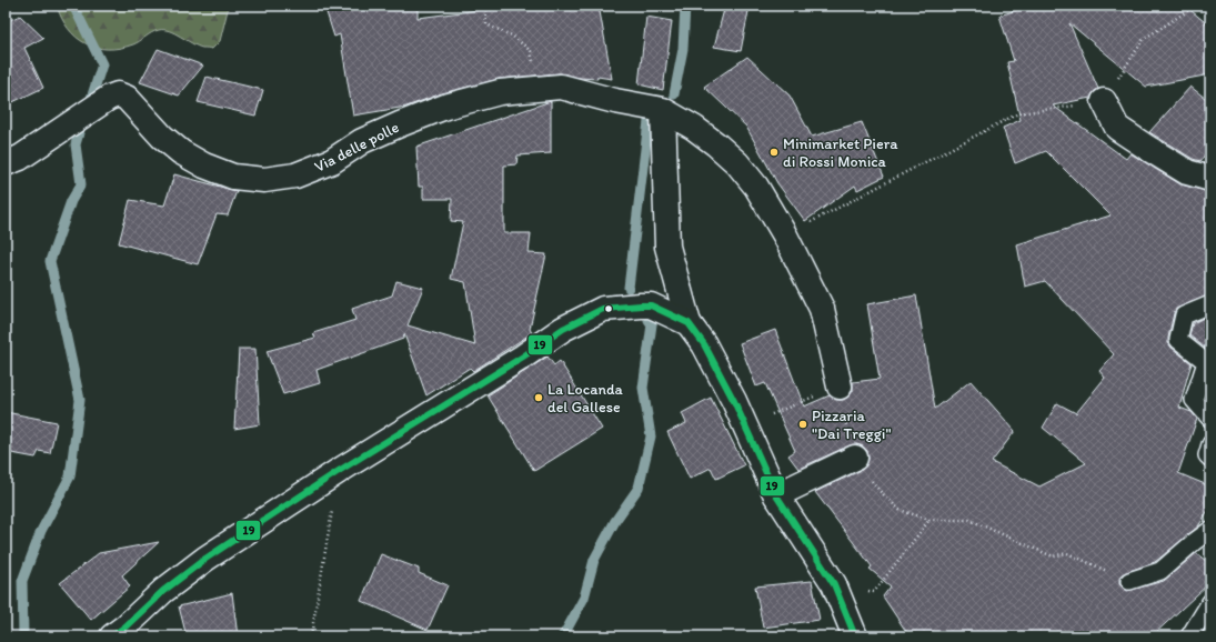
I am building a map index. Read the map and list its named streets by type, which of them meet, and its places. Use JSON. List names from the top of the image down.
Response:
{
  "streets": {
    "street": ["Via delle polle"]
  },
  "places": ["Minimarket Piera di Rossi Monica", "La Locanda del Gallese", "Pizzaria \"Dai Treggi\""],
  "lines": ["transit line 19"]
}
